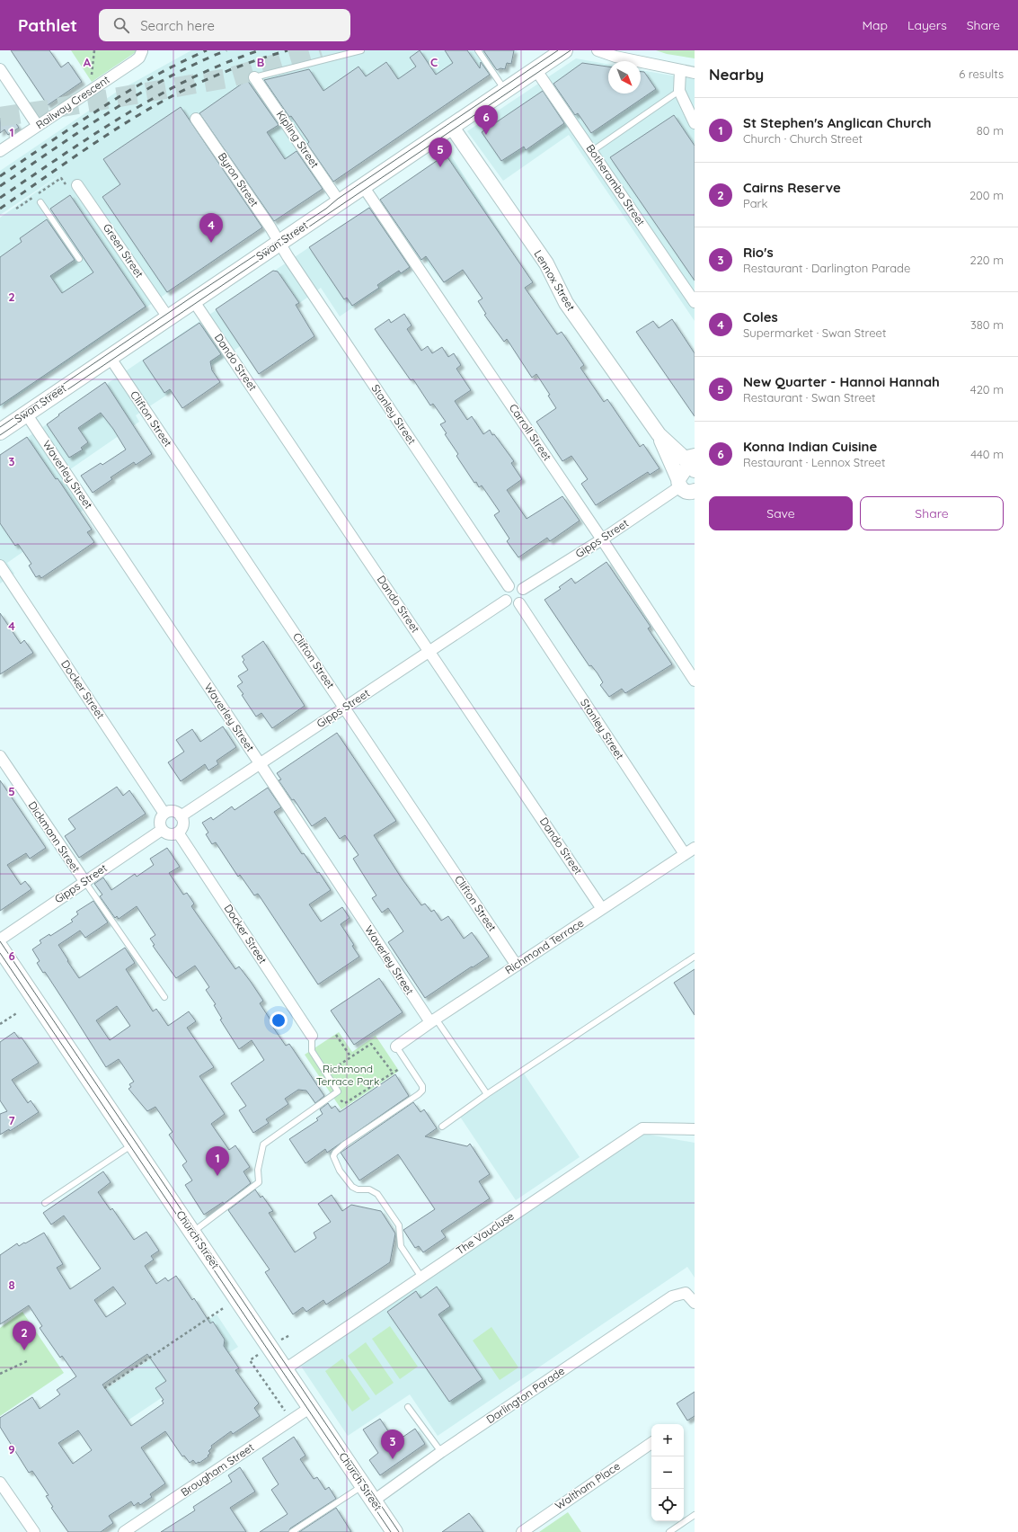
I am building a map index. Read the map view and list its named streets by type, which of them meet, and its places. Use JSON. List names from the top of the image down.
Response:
{
  "streets": {
    "main road": ["Swan Street", "Church Street"],
    "street": [
      "Railway Crescent",
      "Kipling Street",
      "Byron Street",
      "Botherambo Street",
      "Green Street",
      "Lennox Street",
      "Dando Street",
      "Stanley Street",
      "Clifton Street",
      "Carroll Street",
      "Waverley Street",
      "Gipps Street",
      "Docker Street",
      "Dickmann Street",
      "Richmond Terrace",
      "The Vaucluse",
      "Darlington Parade",
      "Brougham Street",
      "Waltham Place"
    ]
  },
  "crossings": [
    ["Kipling Street", "Swan Street"],
    ["Byron Street", "Swan Street"],
    ["Byron Street", "Stanley Street"],
    ["Botherambo Street", "Swan Street"],
    ["Swan Street", "Green Street"],
    ["Swan Street", "Lennox Street"],
    ["Swan Street", "Dando Street"],
    ["Swan Street", "Stanley Street"],
    ["Swan Street", "Clifton Street"],
    ["Swan Street", "Carroll Street"],
    ["Swan Street", "Waverley Street"],
    ["Lennox Street", "Gipps Street"],
    ["Dando Street", "Gipps Street"],
    ["Dando Street", "Richmond Terrace"],
    ["Stanley Street", "Gipps Street"],
    ["Stanley Street", "Richmond Terrace"],
    ["Clifton Street", "Gipps Street"],
    ["Clifton Street", "Richmond Terrace"],
    ["Carroll Street", "Gipps Street"],
    ["Waverley Street", "Gipps Street"],
    ["Waverley Street", "Richmond Terrace"],
    ["Gipps Street", "Docker Street"],
    ["Gipps Street", "Dickmann Street"],
    ["The Vaucluse", "Church Street"],
    ["Church Street", "Darlington Parade"],
    ["Church Street", "Brougham Street"]
  ],
  "parks": ["Richmond Terrace Park"],
  "north": "bottom right",
  "page": {
    "header": "Pathlet",
    "search": "Search here",
    "nav": ["Map", "Layers", "Share"],
    "heading": ["Nearby", "6 results"],
    "list": [
      {
        "mark": "1",
        "name": "St Stephen's Anglican Church",
        "note": "Church · Church Street",
        "value": "80 m"
      },
      {
        "mark": "2",
        "name": "Cairns Reserve",
        "note": "Park",
        "value": "200 m"
      },
      {
        "mark": "3",
        "name": "Rio's",
        "note": "Restaurant · Darlington Parade",
        "value": "220 m"
      },
      {
        "mark": "4",
        "name": "Coles",
        "note": "Supermarket · Swan Street",
        "value": "380 m"
      },
      {
        "mark": "5",
        "name": "New Quarter - Hannoi Hannah",
        "note": "Restaurant · Swan Street",
        "value": "420 m"
      },
      {
        "mark": "6",
        "name": "Konna Indian Cuisine",
        "note": "Restaurant · Lennox Street",
        "value": "440 m"
      }
    ],
    "pins": [
      "6",
      "5",
      "4",
      "1",
      "2",
      "3"
    ],
    "buttons": ["Save", "Share"],
    "map_buttons": ["+", "−"]
  },
  "grid": {
    "columns": ["A", "B", "C"],
    "rows": [
      "1",
      "2",
      "3",
      "4",
      "5",
      "6",
      "7",
      "8",
      "9"
    ]
  }
}
